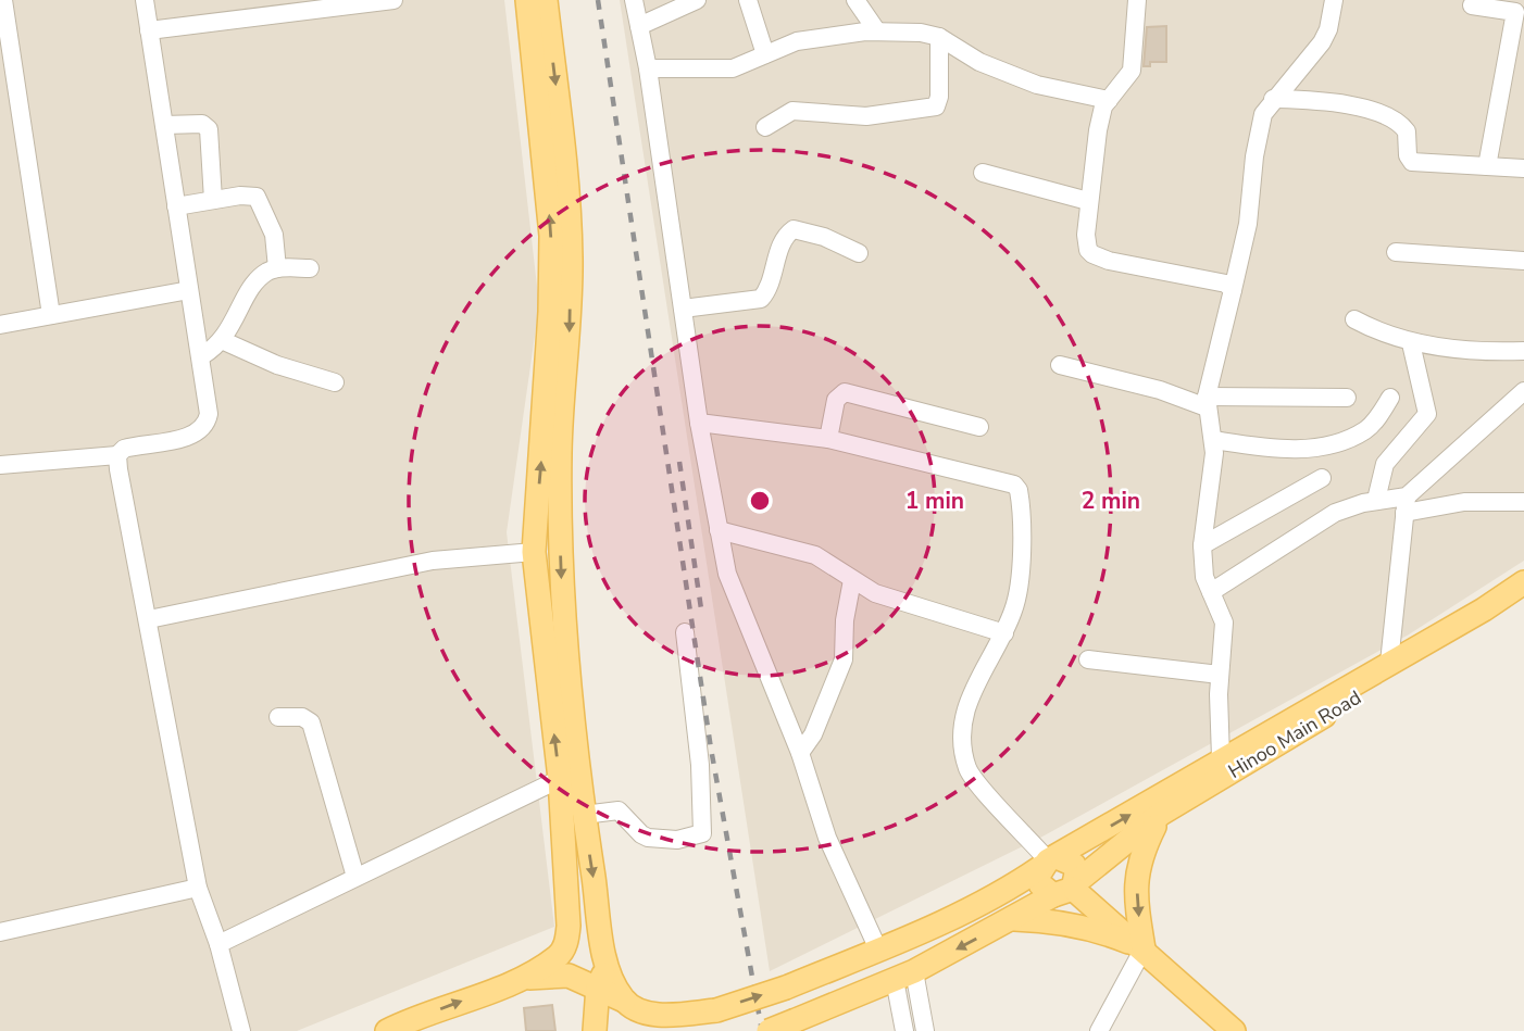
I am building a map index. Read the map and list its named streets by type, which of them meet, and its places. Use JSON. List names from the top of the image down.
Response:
{
  "streets": {
    "main road": ["Hinoo Main Road"]
  },
  "rings": ["1 min", "2 min"]
}
